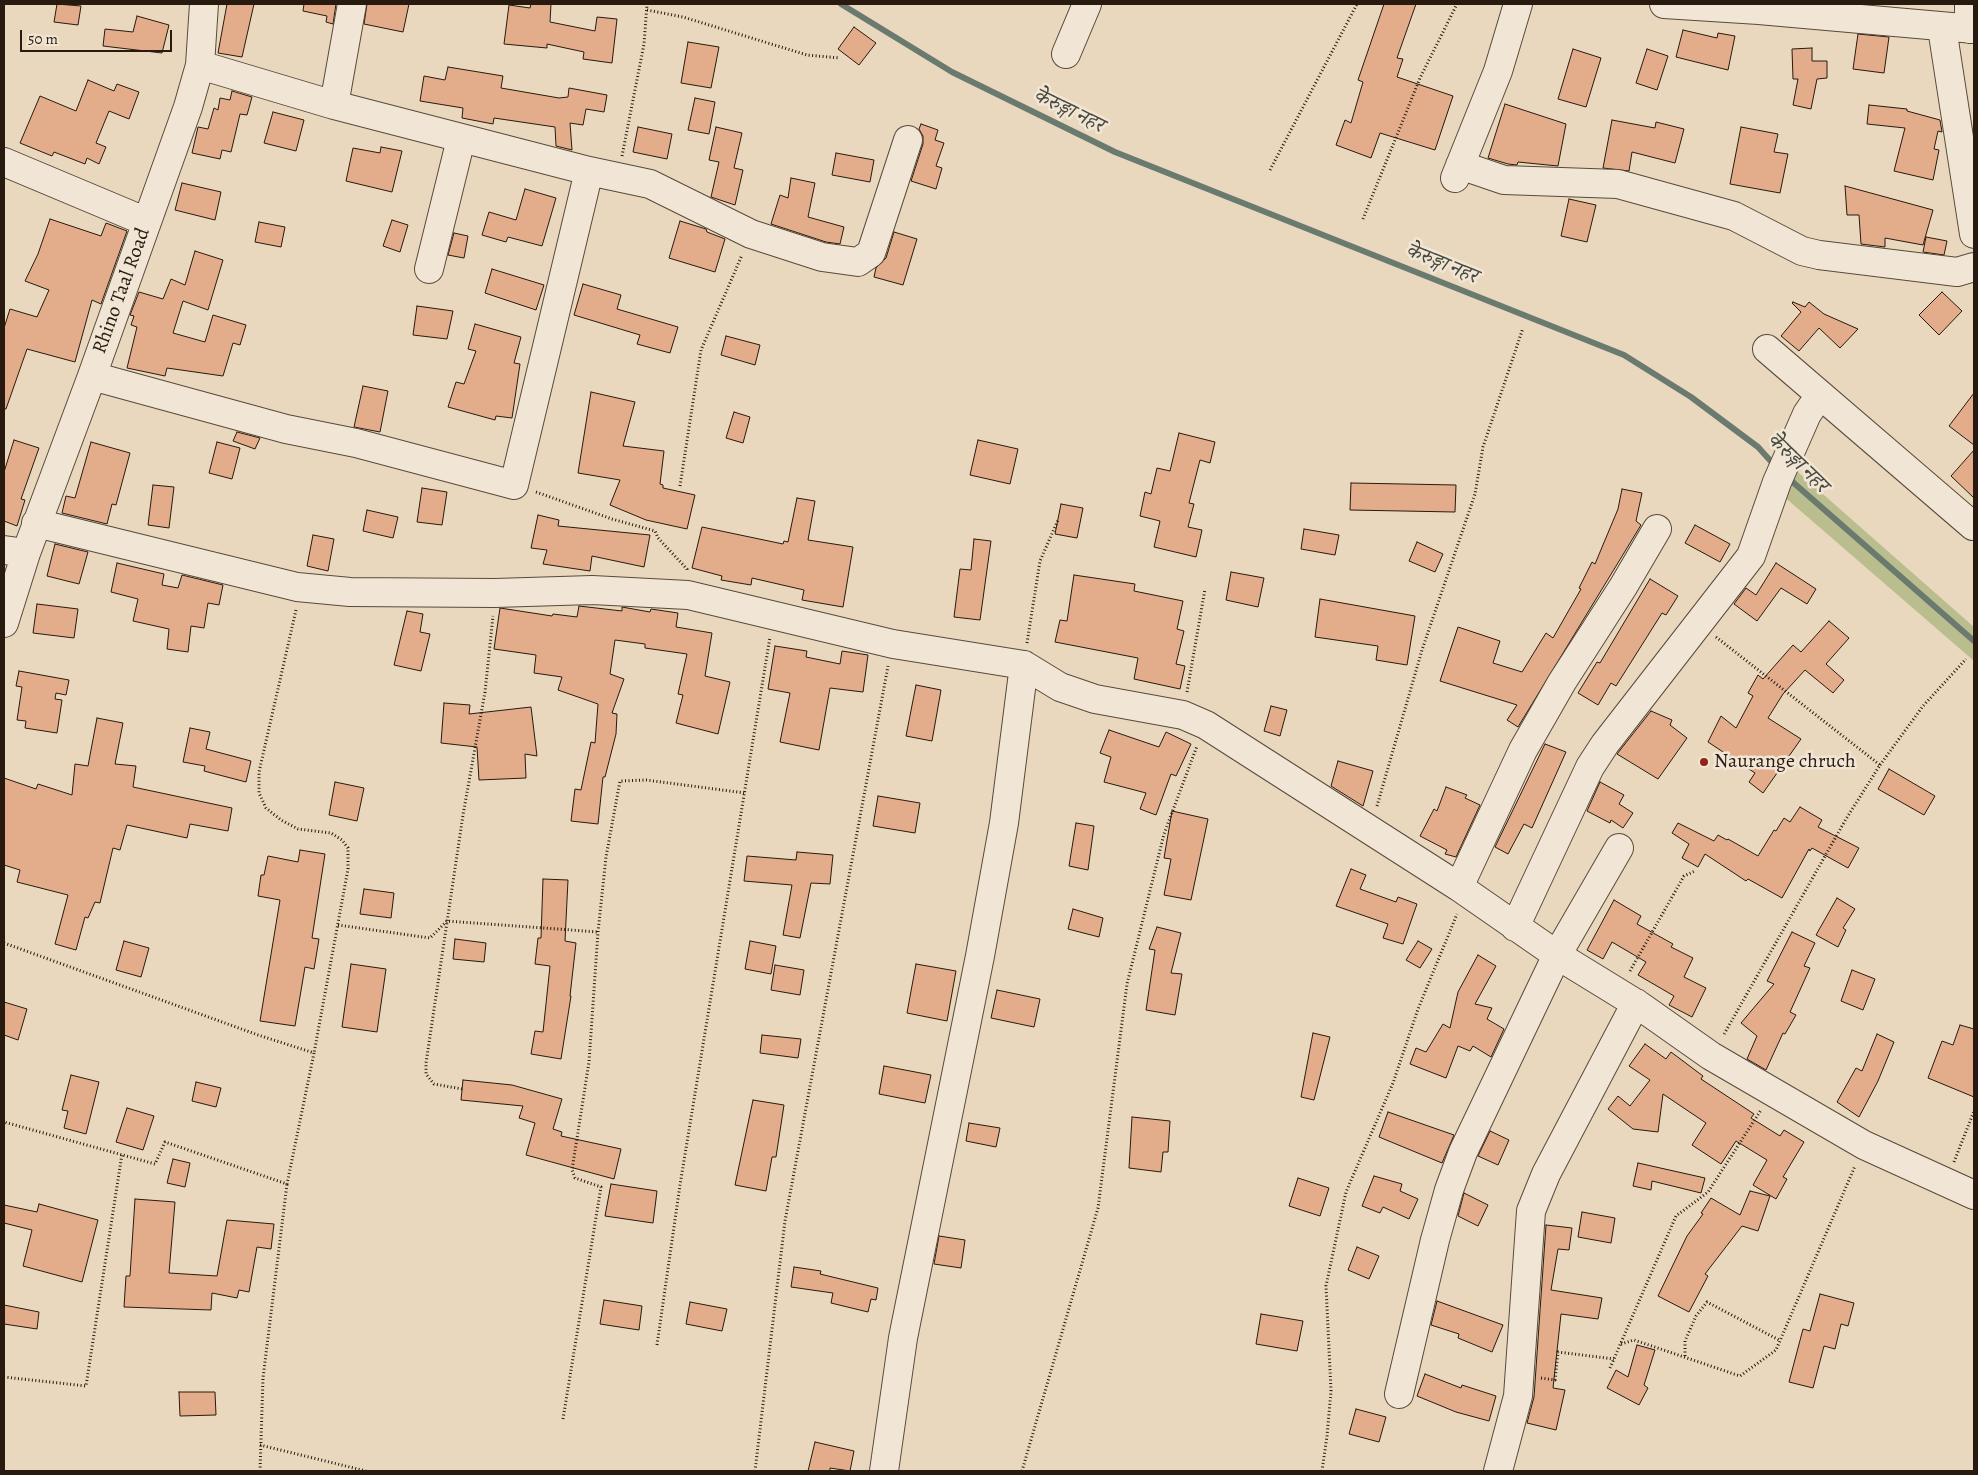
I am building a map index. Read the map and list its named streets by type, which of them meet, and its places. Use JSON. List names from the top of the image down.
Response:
{
  "streets": {
    "street": ["Rhino Taal Road"]
  },
  "water": ["केेरुङ्गा नहर"],
  "places": ["Naurange chruch"],
  "scale_bar": "50 m"
}
